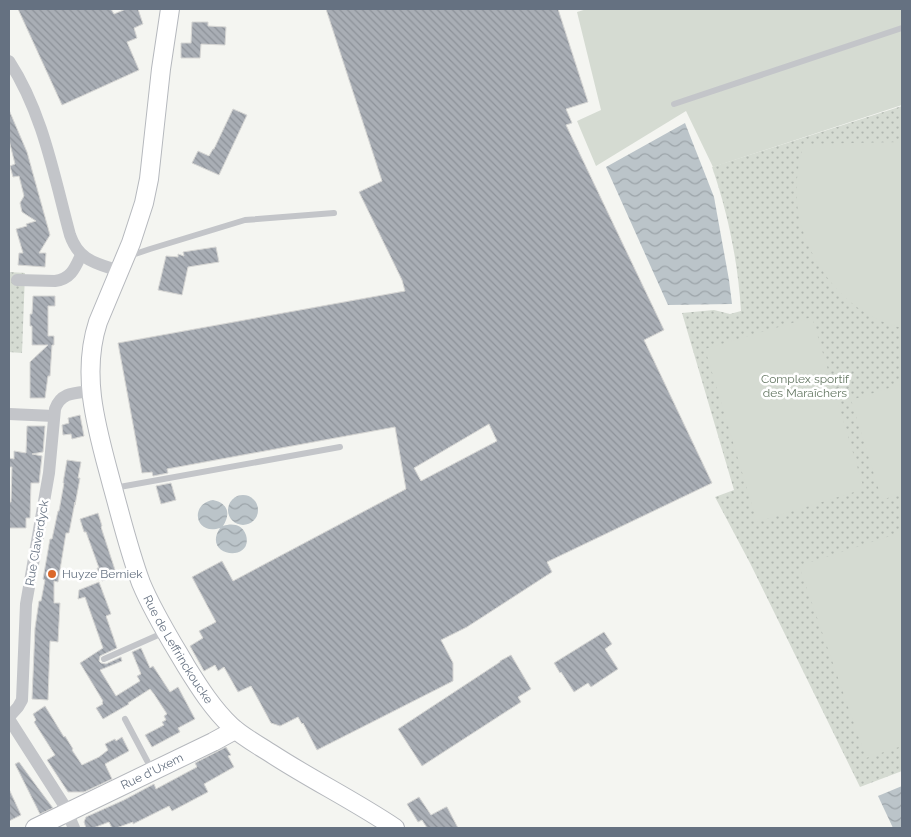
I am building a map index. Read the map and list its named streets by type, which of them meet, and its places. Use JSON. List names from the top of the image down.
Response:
{
  "streets": {
    "main road": ["Rue de Leffrinckoucke", "Rue d'Uxem"],
    "street": ["Rue Claverdyck"]
  },
  "crossings": [
    ["Rue Claverdyck", "Rue de Leffrinckoucke"],
    ["Rue de Leffrinckoucke", "Rue d'Uxem"]
  ],
  "parks": ["Complex sportif des Maraîchers"],
  "places": ["Huyze Berniek"]
}
